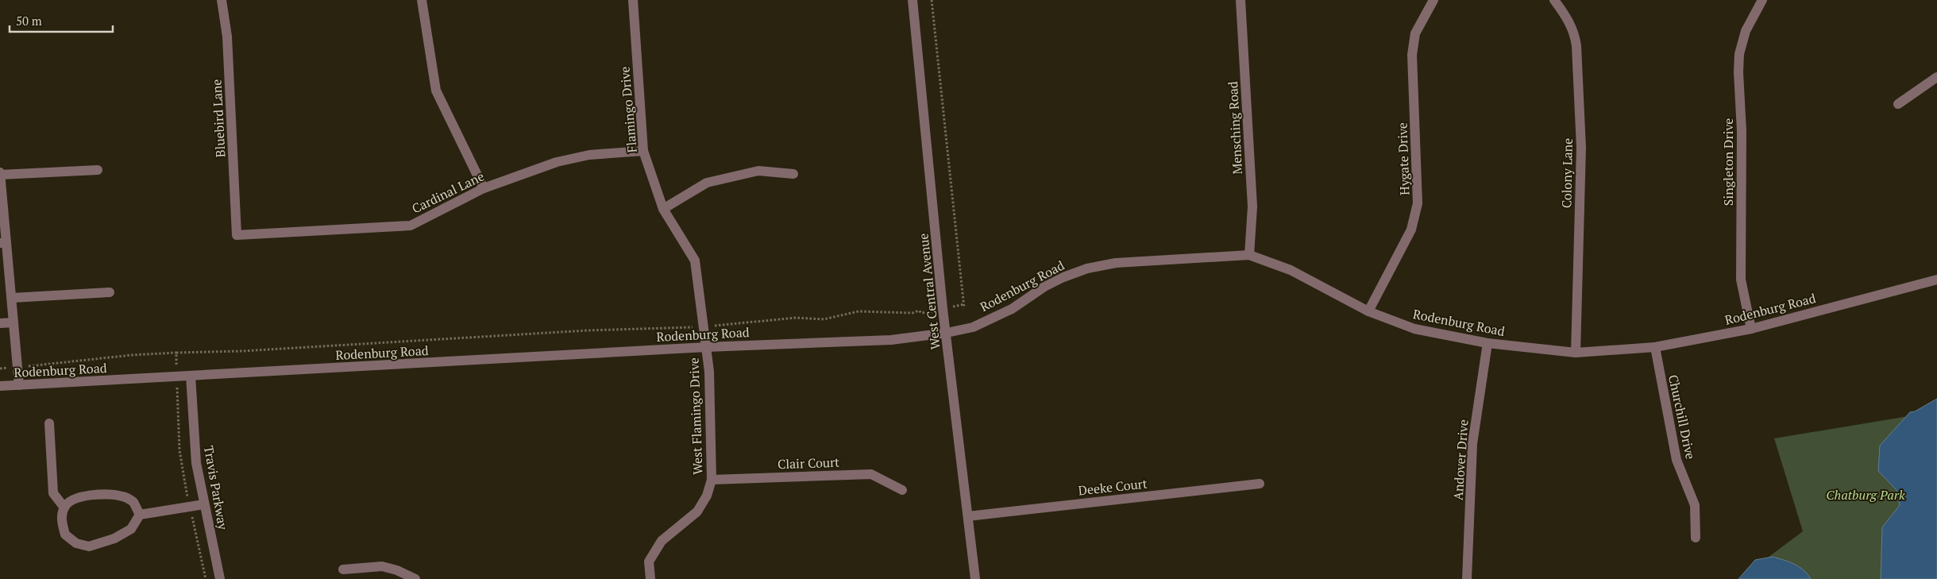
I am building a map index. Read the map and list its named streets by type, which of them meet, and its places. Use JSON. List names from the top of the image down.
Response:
{
  "streets": {
    "street": [
      "Flamingo Drive",
      "Bluebird Lane",
      "Mensching Road",
      "Hygate Drive",
      "Singleton Drive",
      "Colony Lane",
      "Cardinal Lane",
      "Rodenburg Road",
      "West Central Avenue",
      "West Flamingo Drive",
      "Churchill Drive",
      "Andover Drive",
      "Clair Court",
      "Deeke Court",
      "Travis Parkway"
    ]
  },
  "crossings": [
    ["Flamingo Drive", "Cardinal Lane"],
    ["Flamingo Drive", "Rodenburg Road"],
    ["Flamingo Drive", "West Flamingo Drive"],
    ["Bluebird Lane", "Cardinal Lane"],
    ["Mensching Road", "Rodenburg Road"],
    ["Hygate Drive", "Rodenburg Road"],
    ["Singleton Drive", "Rodenburg Road"],
    ["Colony Lane", "Rodenburg Road"],
    ["Rodenburg Road", "West Central Avenue"],
    ["Rodenburg Road", "West Flamingo Drive"],
    ["Rodenburg Road", "Churchill Drive"],
    ["Rodenburg Road", "Andover Drive"],
    ["Rodenburg Road", "Travis Parkway"],
    ["West Central Avenue", "Deeke Court"],
    ["West Flamingo Drive", "Clair Court"]
  ],
  "parks": ["Chatburg Park"],
  "scale_bar": "50 m"
}
